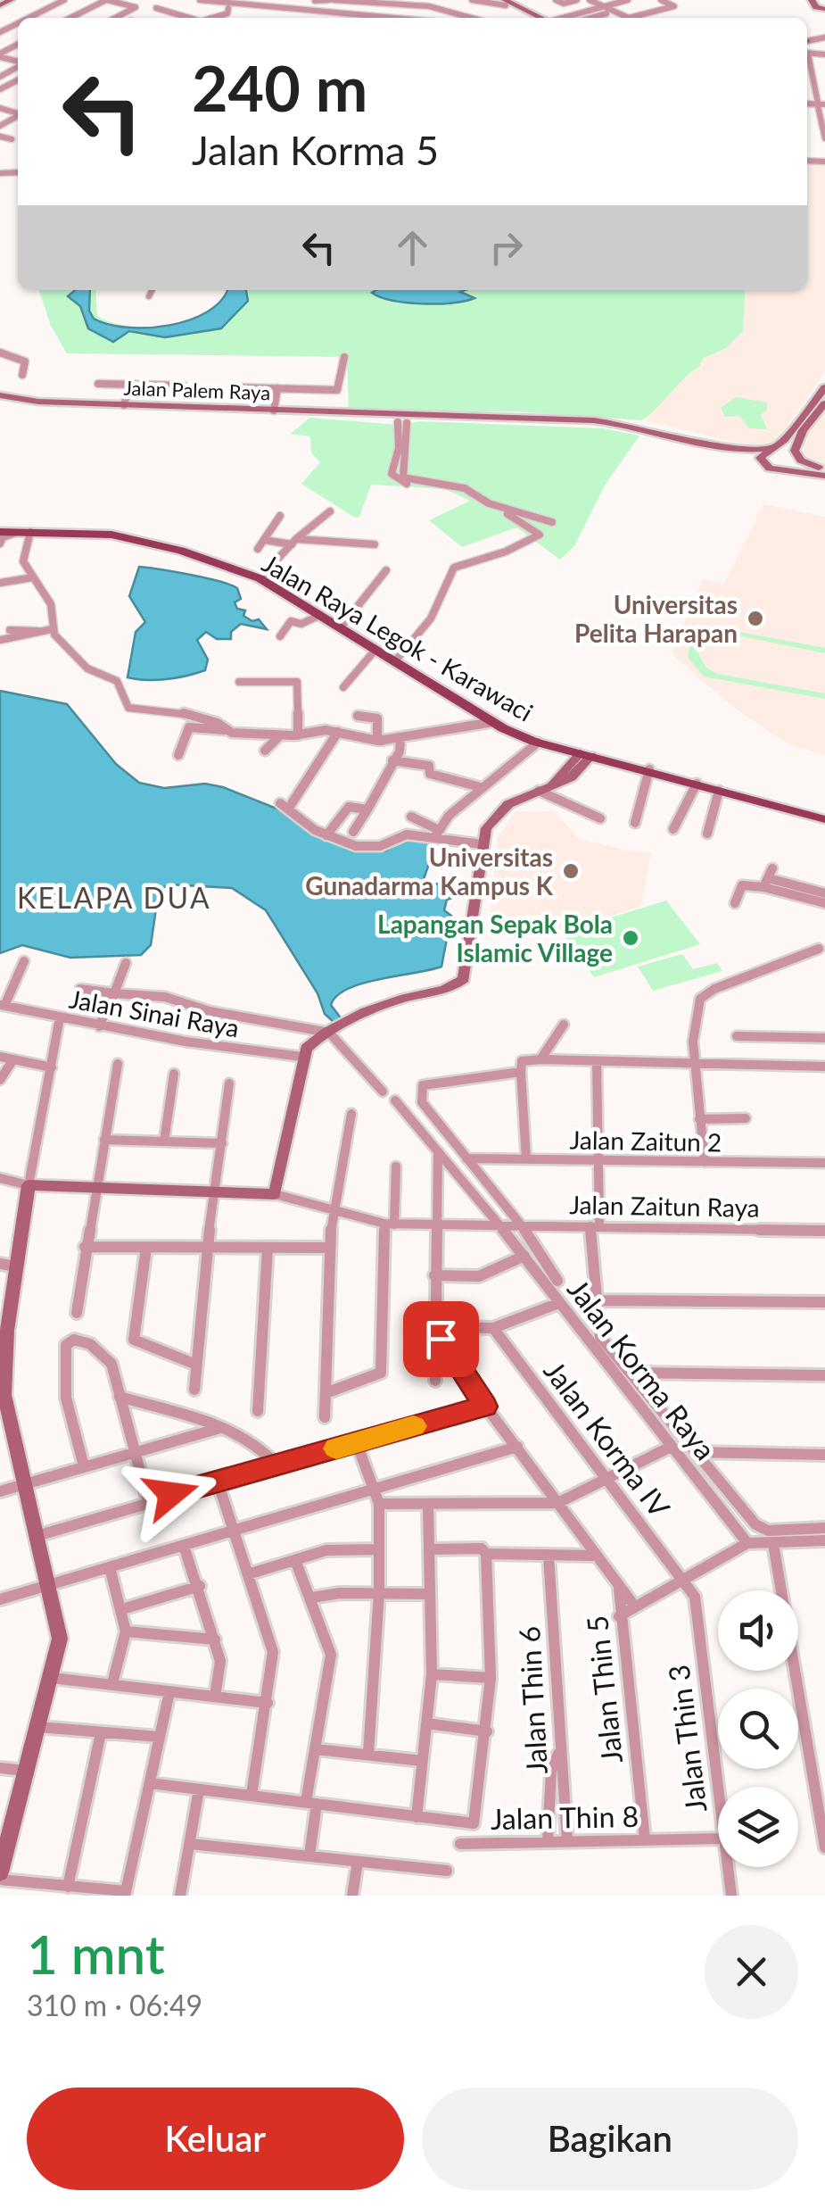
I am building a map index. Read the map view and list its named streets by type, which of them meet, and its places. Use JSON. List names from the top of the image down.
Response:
{
  "streets": {
    "main road": ["Jalan Raya Legok - Karawaci"],
    "street": [
      "Jalan Palem Raya",
      "Jalan Sinai Raya",
      "Jalan Zaitun 2",
      "Jalan Zaitun Raya",
      "Jalan Korma Raya",
      "Jalan Korma IV",
      "Jalan Thin 5",
      "Jalan Thin 6",
      "Jalan Thin 3",
      "Jalan Thin 8"
    ]
  },
  "crossings": [
    ["Jalan Zaitun Raya", "Jalan Korma Raya"],
    ["Jalan Korma IV", "Jalan Thin 3"],
    ["Jalan Thin 5", "Jalan Thin 8"],
    ["Jalan Thin 6", "Jalan Thin 8"]
  ],
  "districts": ["KELAPA DUA"],
  "places": ["Universitas Pelita Harapan", "Universitas Gunadarma Kampus K", "Lapangan Sepak Bola Islamic Village"],
  "page": {
    "turn": ["240 m", "Jalan Korma 5"],
    "heading": ["1 mnt", "310 m · 06:49"],
    "buttons": ["Keluar", "Bagikan"]
  }
}
